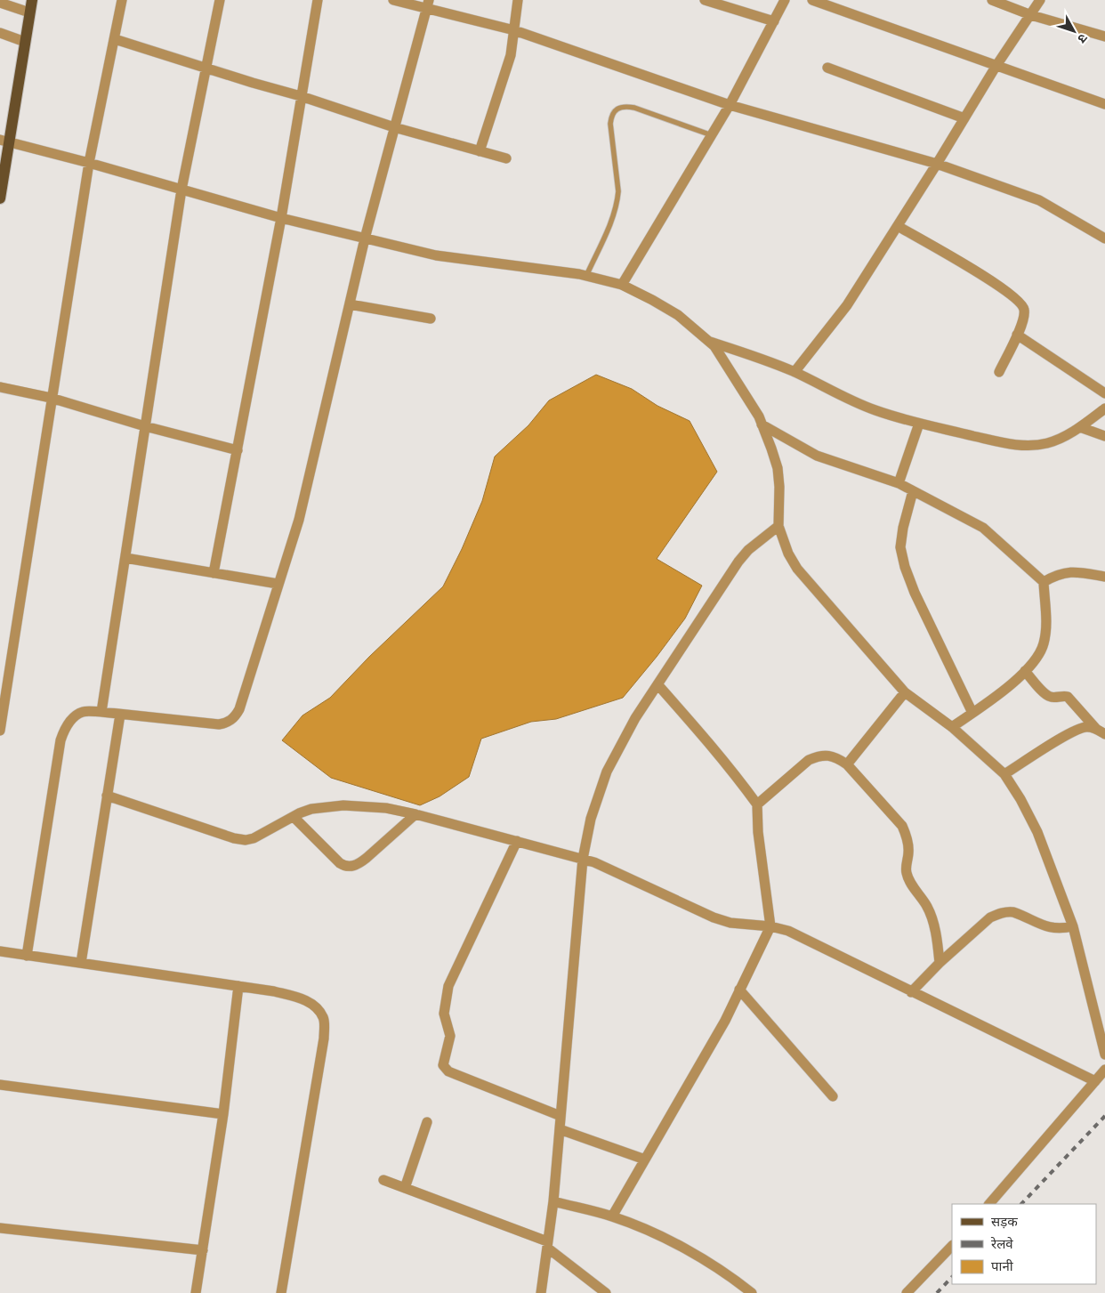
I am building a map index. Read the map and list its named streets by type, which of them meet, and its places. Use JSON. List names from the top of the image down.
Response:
{
  "legend": ["सड़क", "रेलवे", "पानी"],
  "north": "bottom right"
}
